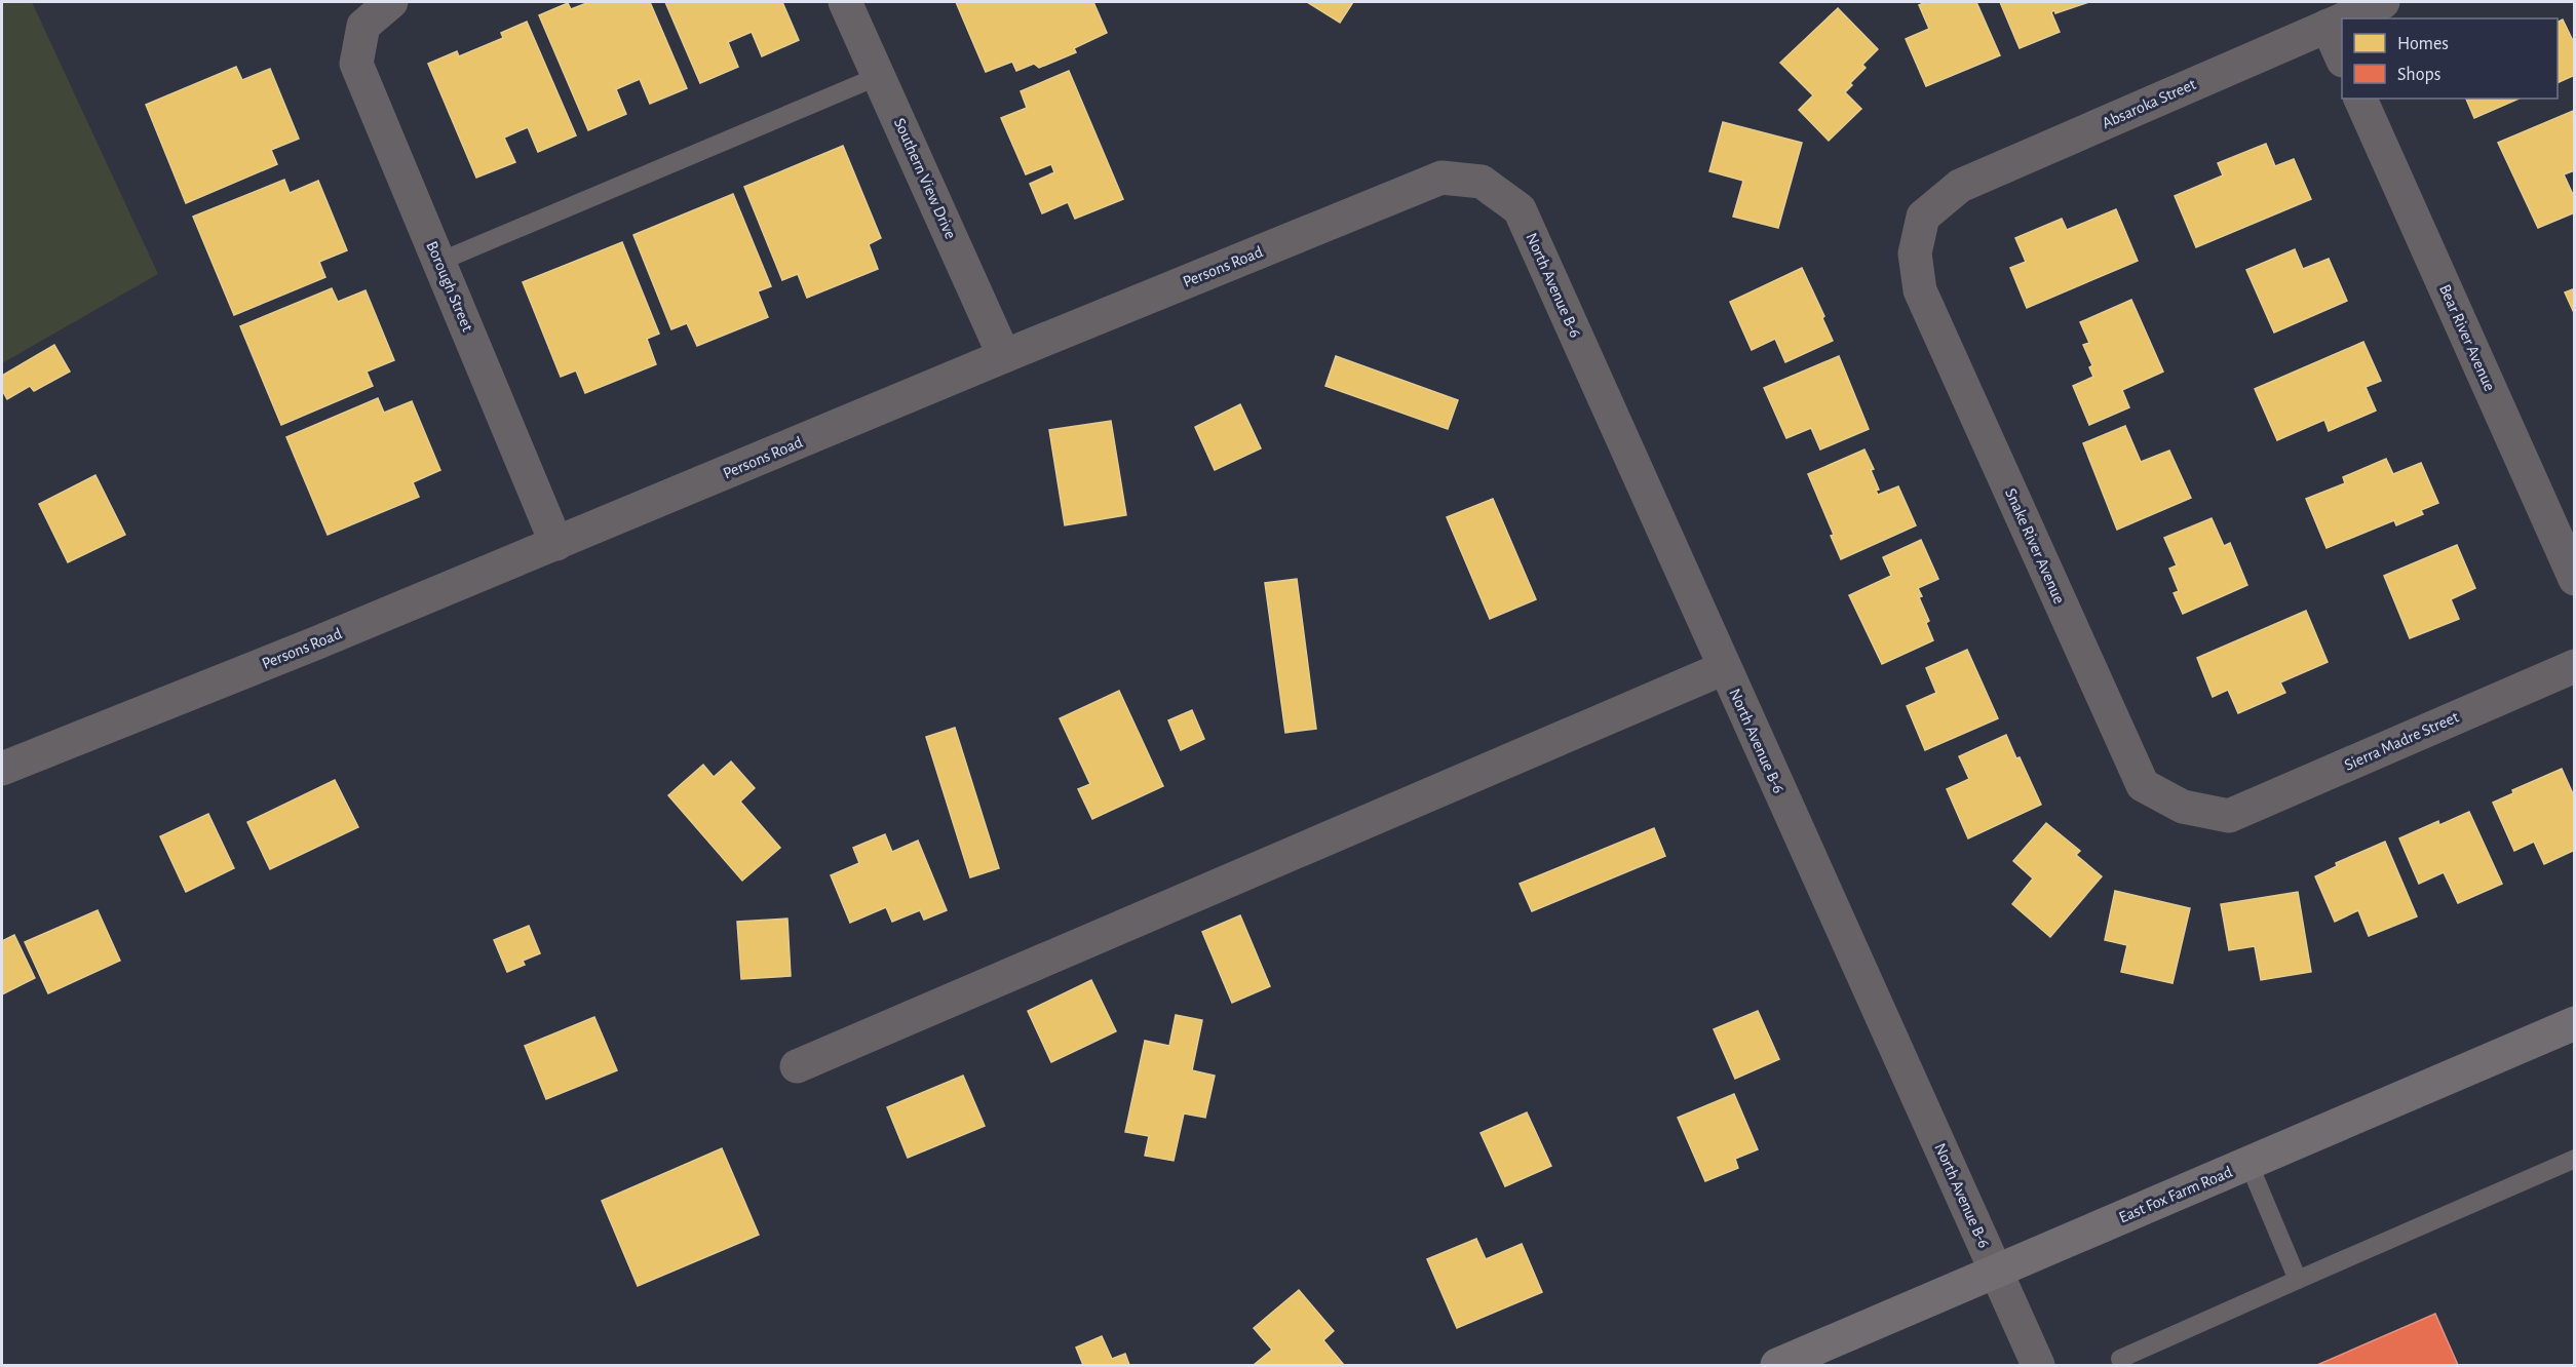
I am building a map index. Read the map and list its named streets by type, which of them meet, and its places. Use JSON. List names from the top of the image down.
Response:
{
  "streets": {
    "main road": ["East Fox Farm Road"],
    "street": [
      "Absaroka Street",
      "Southern View Drive",
      "Persons Road",
      "North Avenue B-6",
      "Borough Street",
      "Bear River Avenue",
      "Snake River Avenue",
      "Sierra Madre Street"
    ]
  },
  "crossings": [
    ["Absaroka Street", "Snake River Avenue"],
    ["Southern View Drive", "Persons Road"],
    ["Persons Road", "North Avenue B-6"],
    ["Persons Road", "Borough Street"],
    ["North Avenue B-6", "East Fox Farm Road"],
    ["Snake River Avenue", "Sierra Madre Street"]
  ],
  "legend": ["Homes", "Shops"]
}
